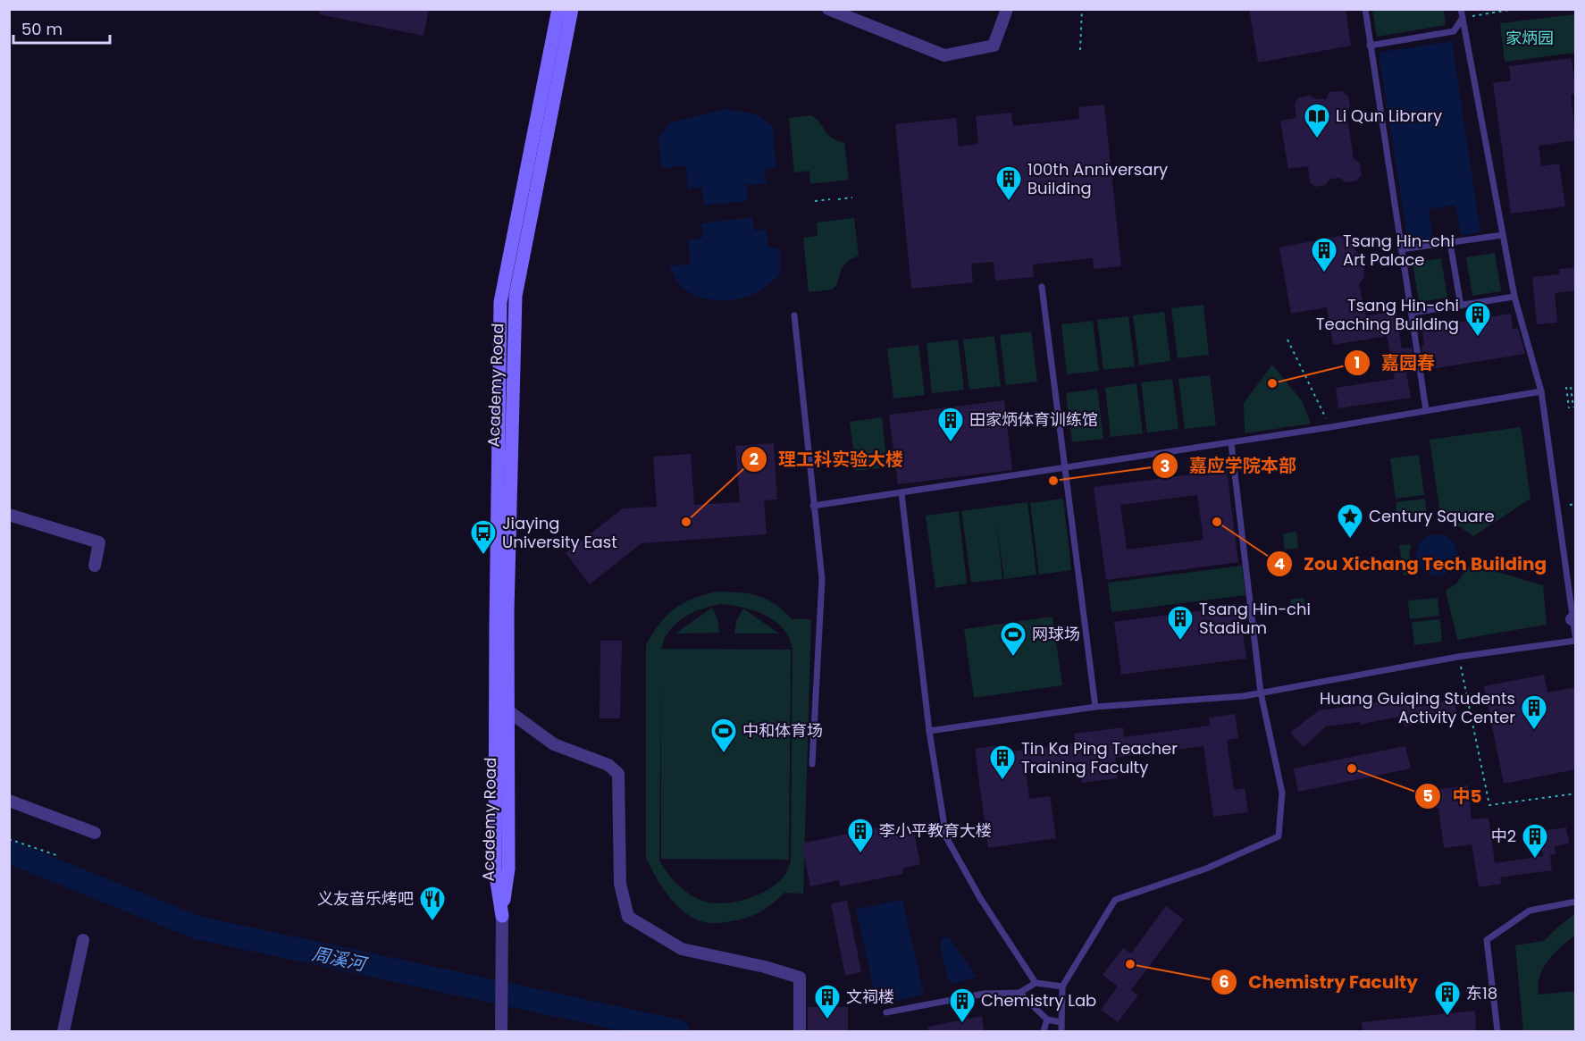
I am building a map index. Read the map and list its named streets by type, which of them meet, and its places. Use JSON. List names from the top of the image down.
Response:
{
  "streets": {
    "street": ["Academy Road"]
  },
  "water": ["周溪河"],
  "parks": ["家炳园"],
  "places": {
    "library": ["Li Qun Library"],
    "building": [
      "100th Anniversary Building",
      "Tsang Hin-chi Art Palace",
      "Tsang Hin-chi Teaching Building",
      "田家炳体育训练馆",
      "Tsang Hin-chi Stadium",
      "Huang Guiqing Students Activity Center",
      "Tin Ka Ping Teacher Training Faculty",
      "李小平教育大楼",
      "中2",
      "东18",
      "文祠楼",
      "Chemistry Lab"
    ],
    "other": [
      "嘉园春",
      "嘉应学院本部",
      "理工科实验大楼",
      "Zou Xichang Tech Building",
      "中5",
      "Chemistry Faculty"
    ],
    "place": ["Century Square"],
    "bus stop": ["Jiaying University East"],
    "sports": ["网球场", "中和体育场"],
    "restaurant": ["义友音乐烤吧"]
  },
  "scale_bar": "50 m"
}
